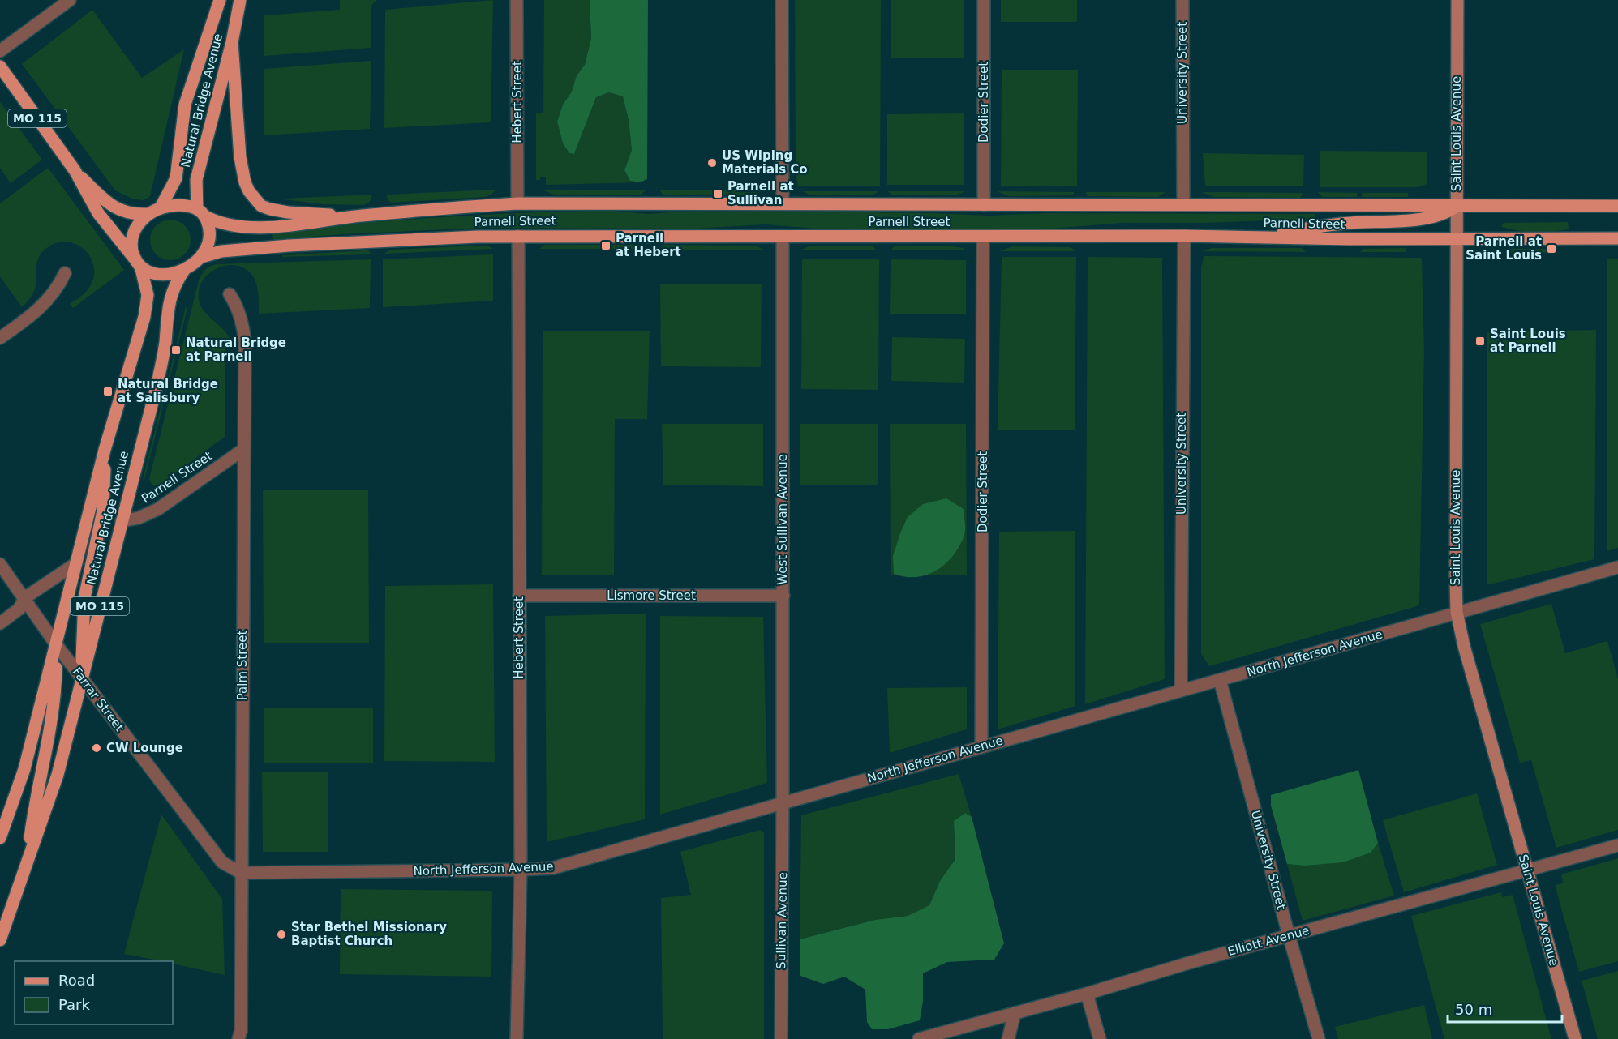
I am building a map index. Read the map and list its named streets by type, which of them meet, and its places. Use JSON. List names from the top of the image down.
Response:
{
  "streets": {
    "main road": ["Natural Bridge Avenue", "MO 115", "Parnell Street"],
    "street": [
      "University Street",
      "Hebert Street",
      "Dodier Street",
      "Saint Louis Avenue",
      "West Sullivan Avenue",
      "Lismore Street",
      "North Jefferson Avenue",
      "Palm Street",
      "Farrar Street",
      "Sullivan Avenue",
      "Elliott Avenue"
    ]
  },
  "crossings": [
    ["University Street", "Parnell Street"],
    ["University Street", "North Jefferson Avenue"],
    ["University Street", "Elliott Avenue"],
    ["Natural Bridge Avenue", "MO 115"],
    ["Natural Bridge Avenue", "Parnell Street"],
    ["Natural Bridge Avenue", "Farrar Street"],
    ["Hebert Street", "Parnell Street"],
    ["Hebert Street", "Lismore Street"],
    ["Hebert Street", "North Jefferson Avenue"],
    ["Dodier Street", "Parnell Street"],
    ["Dodier Street", "North Jefferson Avenue"],
    ["MO 115", "Parnell Street"],
    ["Saint Louis Avenue", "Parnell Street"],
    ["Saint Louis Avenue", "North Jefferson Avenue"],
    ["Saint Louis Avenue", "Elliott Avenue"],
    ["Parnell Street", "West Sullivan Avenue"],
    ["Parnell Street", "Palm Street"],
    ["West Sullivan Avenue", "Lismore Street"],
    ["West Sullivan Avenue", "North Jefferson Avenue"],
    ["West Sullivan Avenue", "Sullivan Avenue"],
    ["North Jefferson Avenue", "Palm Street"],
    ["North Jefferson Avenue", "Farrar Street"],
    ["North Jefferson Avenue", "Sullivan Avenue"],
    ["Palm Street", "Farrar Street"]
  ],
  "places": {
    "other": ["US Wiping Materials Co", "CW Lounge", "Star Bethel Missionary Baptist Church"],
    "transit": [
      "Parnell at Sullivan",
      "Parnell at Hebert",
      "Parnell at Saint Louis",
      "Saint Louis at Parnell",
      "Natural Bridge at Parnell",
      "Natural Bridge at Salisbury"
    ]
  },
  "legend": ["Road", "Park"],
  "scale_bar": "50 m"
}
